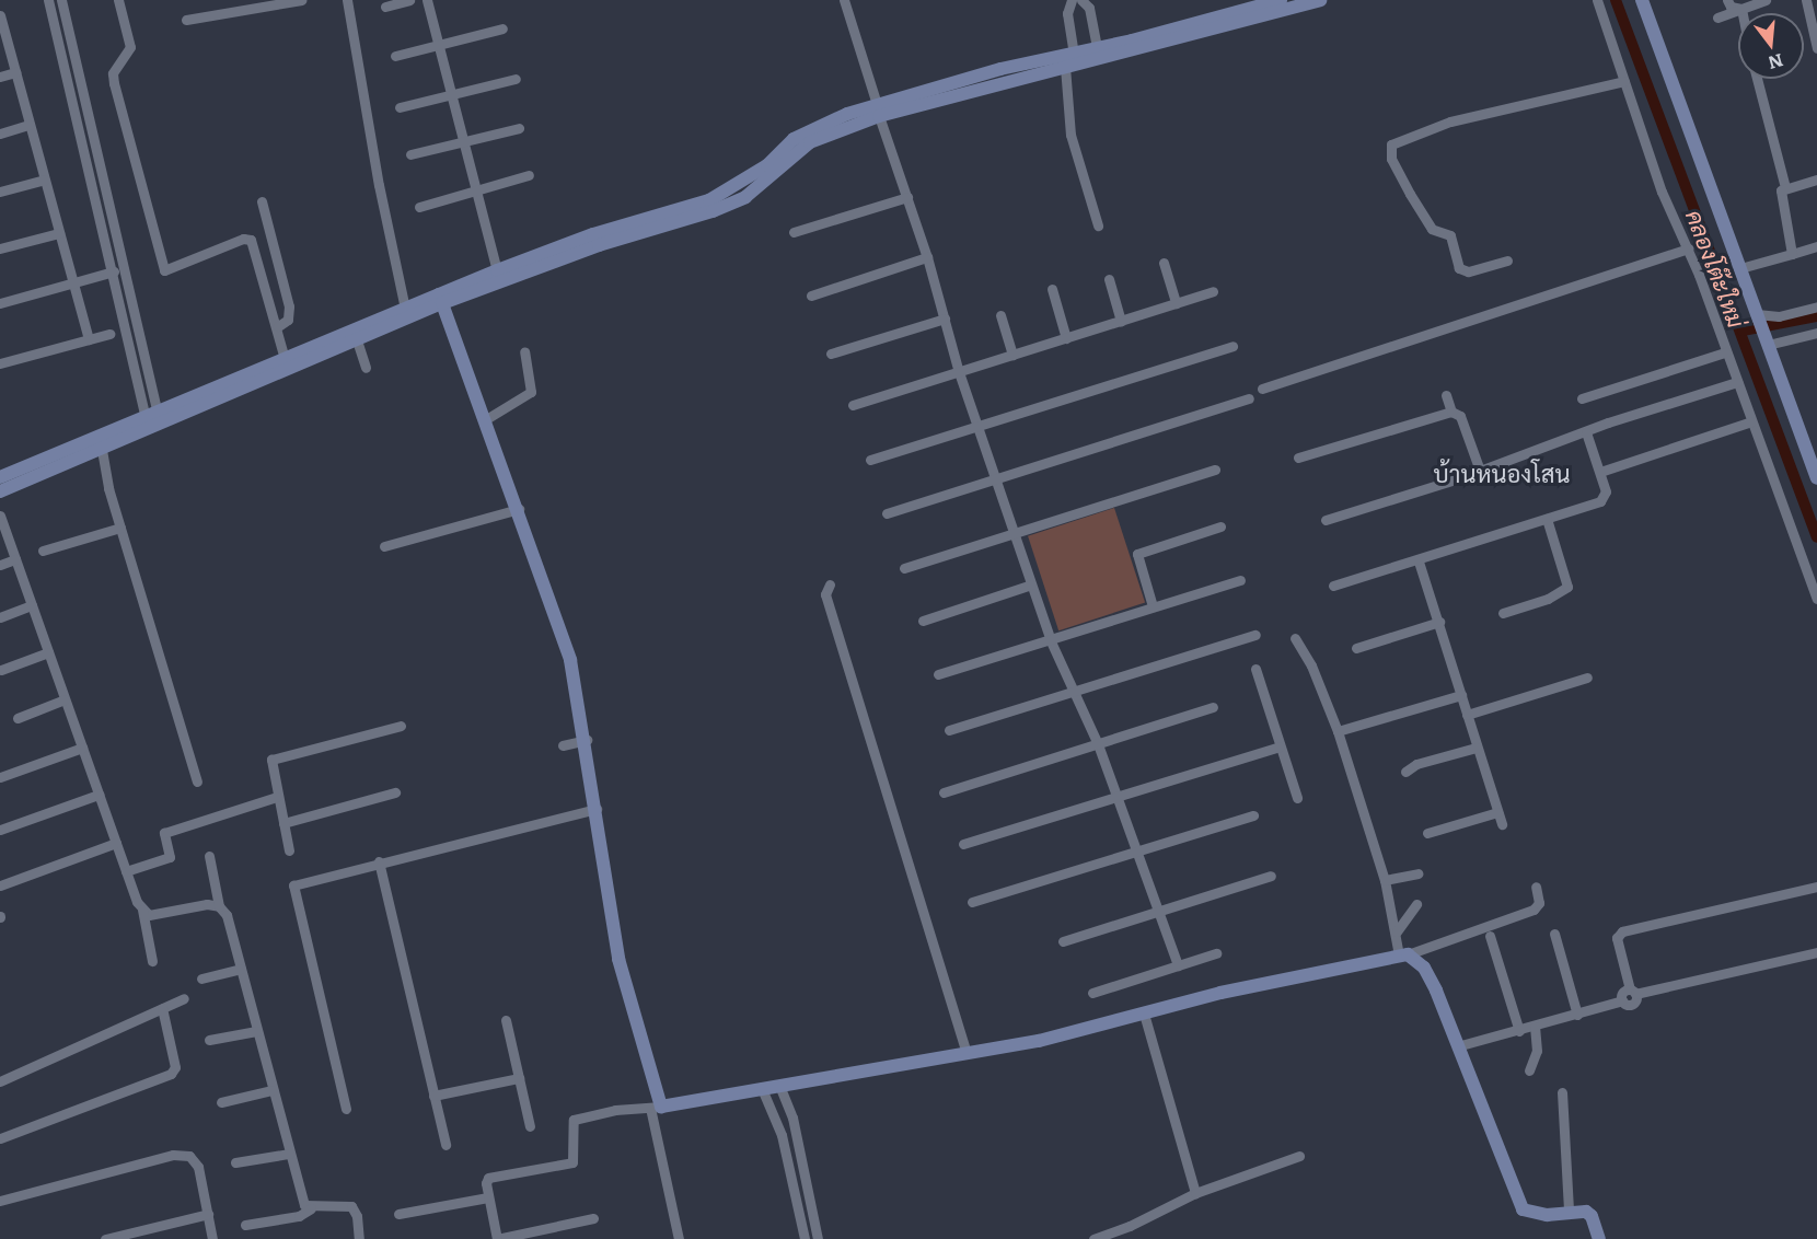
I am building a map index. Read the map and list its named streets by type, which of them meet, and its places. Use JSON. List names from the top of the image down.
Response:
{
  "districts": ["บ้านหนองโสน"],
  "water": ["คลองโต๊ะใหม่"],
  "north": "bottom"
}
